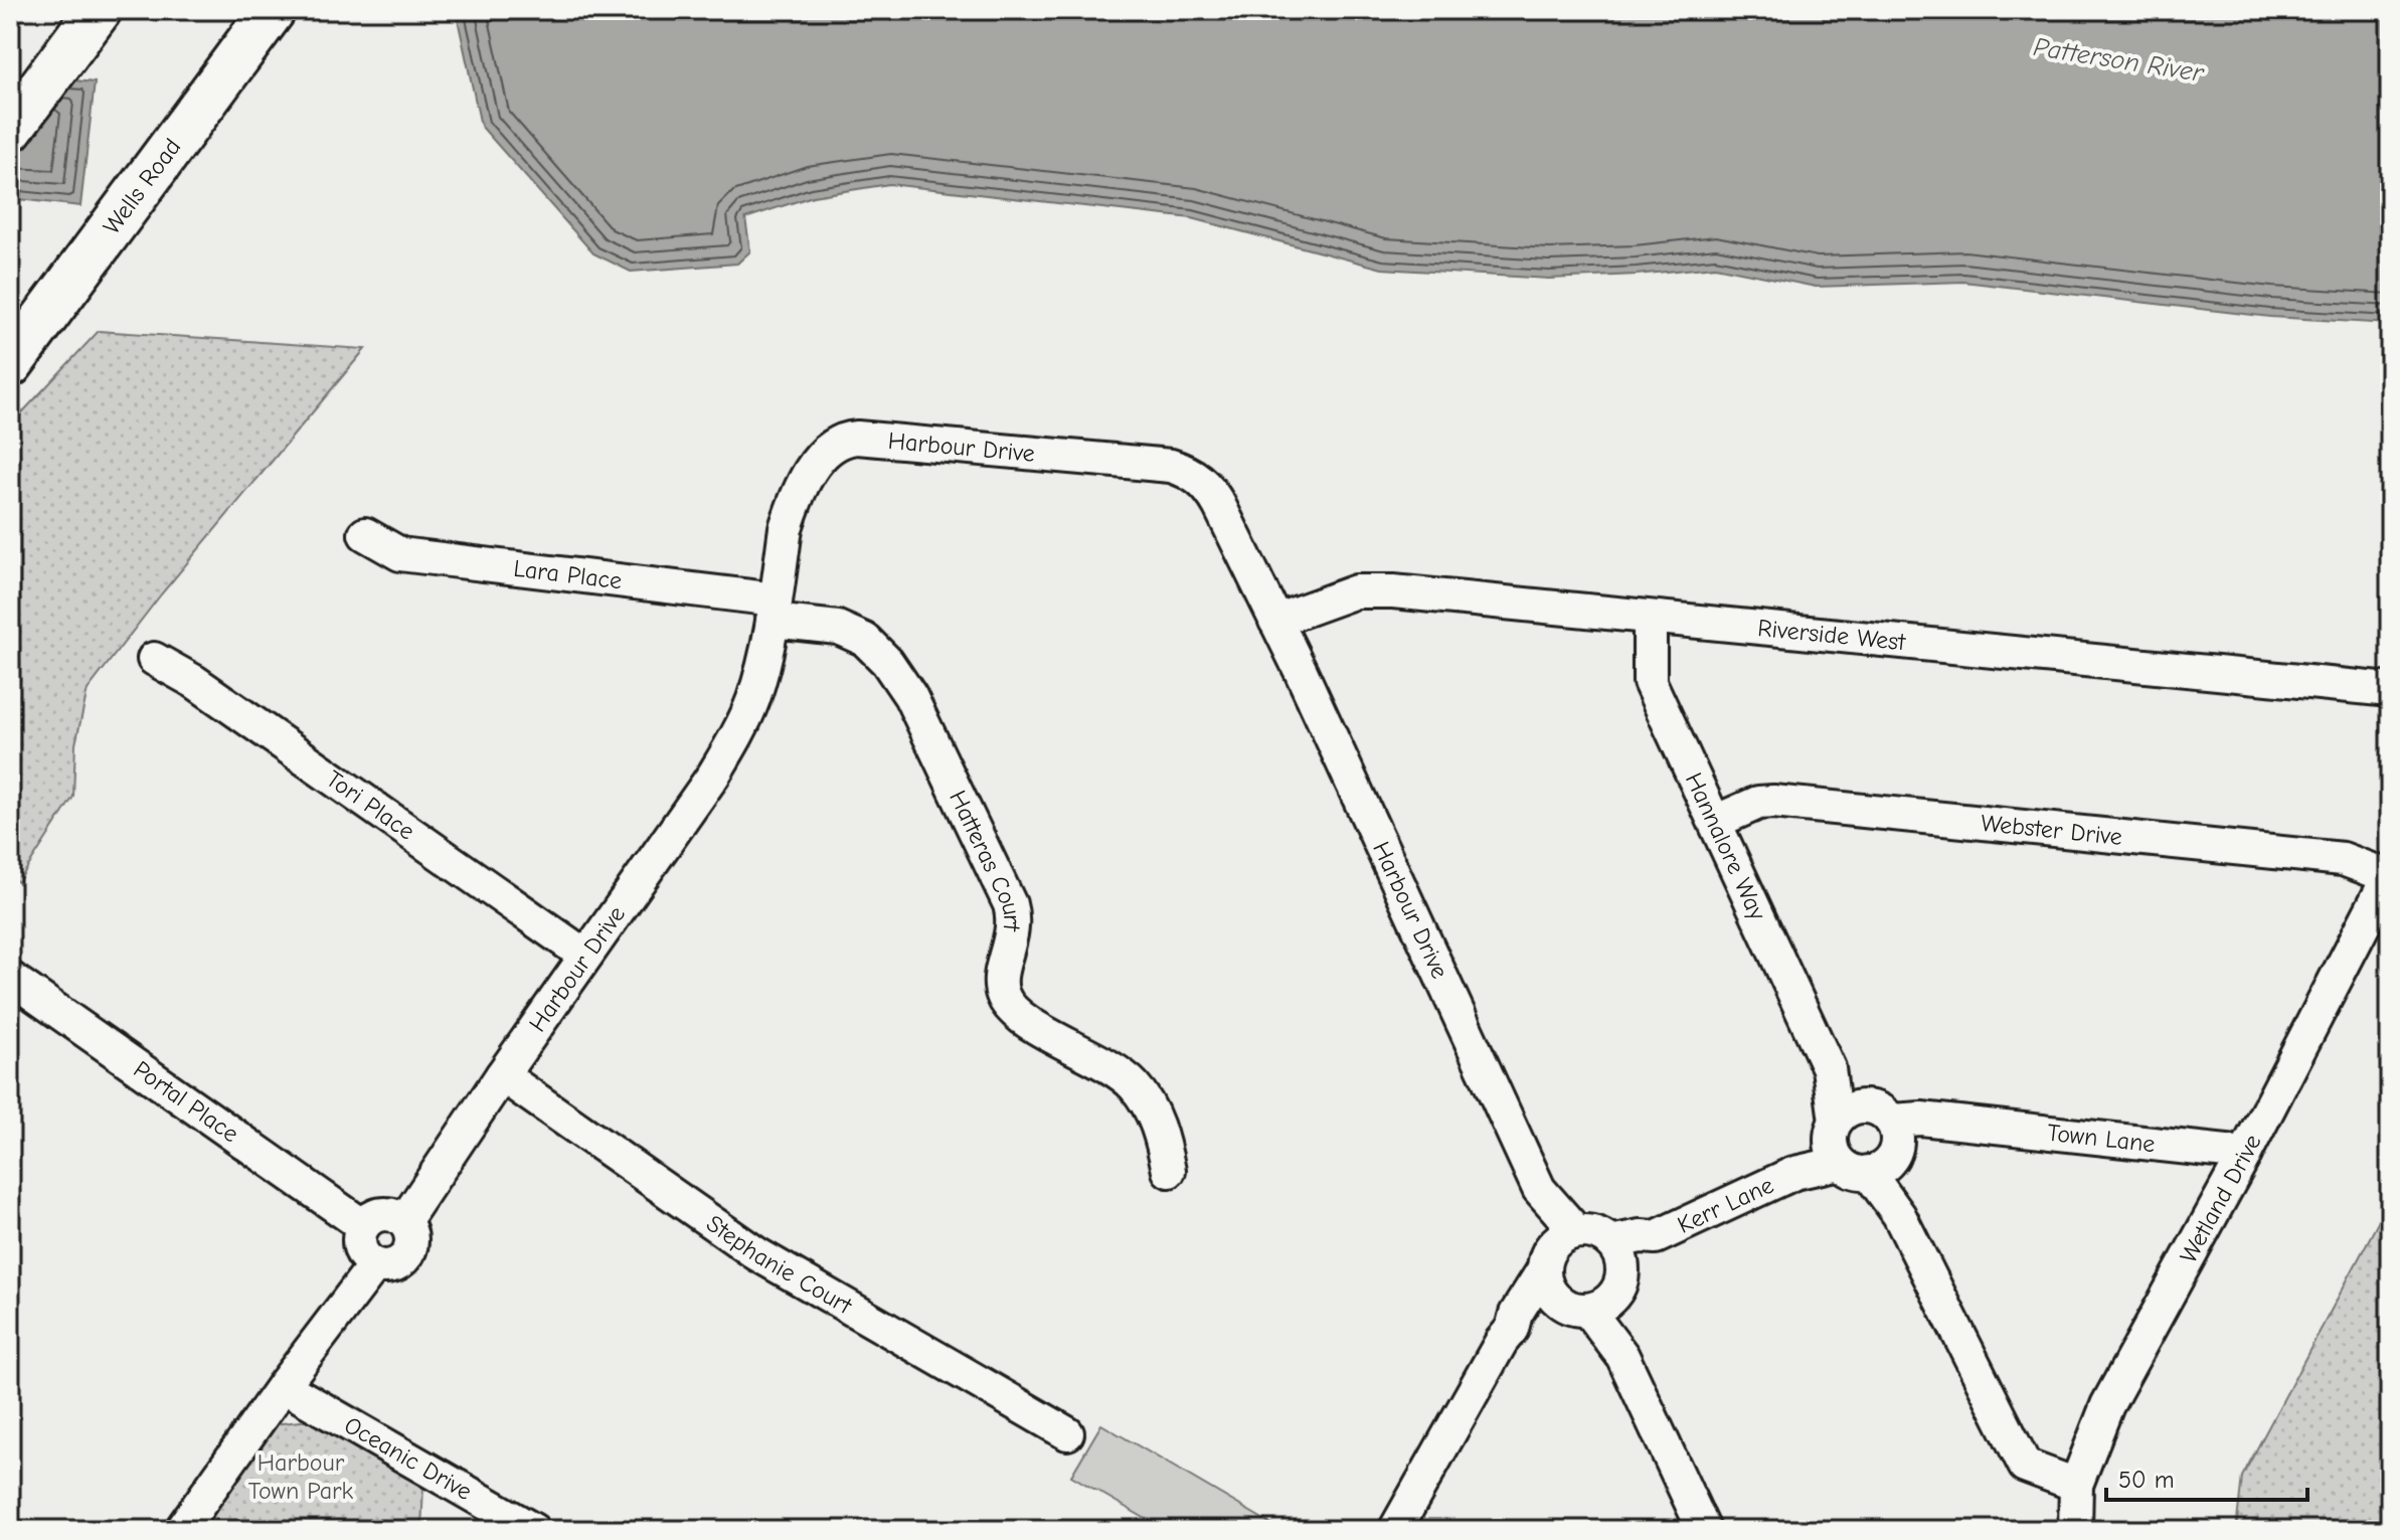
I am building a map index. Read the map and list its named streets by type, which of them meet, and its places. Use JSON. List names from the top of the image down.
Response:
{
  "streets": {
    "main road": ["Wells Road"],
    "street": [
      "Harbour Drive",
      "Lara Place",
      "Riverside West",
      "Tori Place",
      "Webster Drive",
      "Hannalore Way",
      "Hatteras Court",
      "Portal Place",
      "Town Lane",
      "Wetland Drive",
      "Kerr Lane",
      "Stephanie Court",
      "Oceanic Drive"
    ]
  },
  "crossings": [
    ["Harbour Drive", "Lara Place"],
    ["Harbour Drive", "Riverside West"],
    ["Harbour Drive", "Tori Place"],
    ["Harbour Drive", "Hatteras Court"],
    ["Harbour Drive", "Portal Place"],
    ["Harbour Drive", "Kerr Lane"],
    ["Harbour Drive", "Stephanie Court"],
    ["Lara Place", "Hatteras Court"],
    ["Riverside West", "Hannalore Way"],
    ["Webster Drive", "Hannalore Way"],
    ["Webster Drive", "Wetland Drive"],
    ["Hannalore Way", "Town Lane"],
    ["Hannalore Way", "Wetland Drive"],
    ["Hannalore Way", "Kerr Lane"],
    ["Town Lane", "Wetland Drive"],
    ["Town Lane", "Kerr Lane"]
  ],
  "water": ["Patterson River"],
  "parks": ["Harbour Town Park"],
  "scale_bar": "50 m"
}
